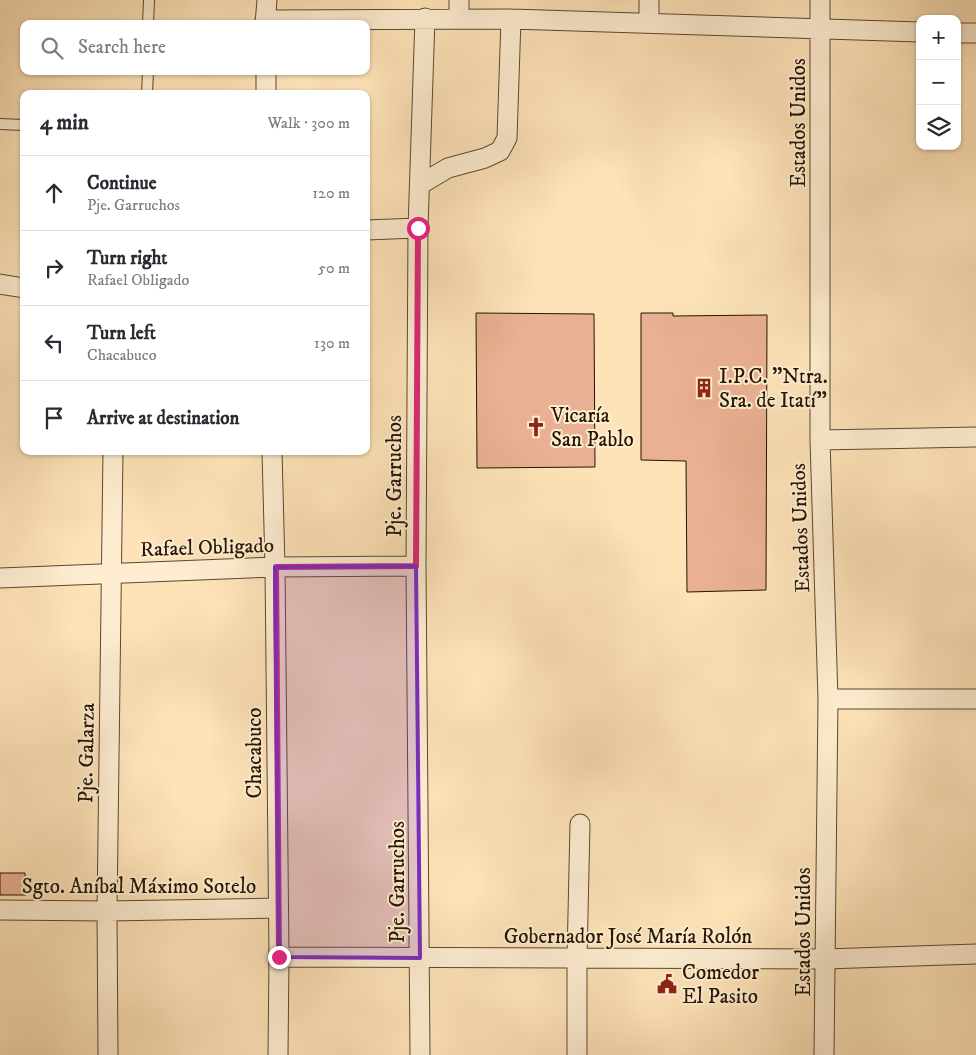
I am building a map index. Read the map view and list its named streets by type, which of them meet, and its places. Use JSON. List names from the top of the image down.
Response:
{
  "streets": {
    "street": [
      "Estados Unidos",
      "Pje. Garruchos",
      "Rafael Obligado",
      "Pje. Galarza",
      "Chacabuco",
      "Sgto. Aníbal Máximo Sotelo",
      "Gobernador José María Rolón"
    ]
  },
  "crossings": [
    ["Estados Unidos", "Gobernador José María Rolón"],
    ["Pje. Garruchos", "Rafael Obligado"],
    ["Pje. Garruchos", "Gobernador José María Rolón"],
    ["Rafael Obligado", "Pje. Galarza"],
    ["Rafael Obligado", "Chacabuco"],
    ["Pje. Galarza", "Sgto. Aníbal Máximo Sotelo"],
    ["Chacabuco", "Sgto. Aníbal Máximo Sotelo"],
    ["Chacabuco", "Gobernador José María Rolón"]
  ],
  "places": {
    "building": ["I.P.C. \"Ntra. Sra. de Itatí\""],
    "church": ["Vicaría San Pablo"],
    "public building": ["Comedor El Pasito"]
  },
  "page": {
    "map_buttons": ["+", "−"],
    "search": "Search here",
    "heading": ["4 min", "Walk · 300 m"],
    "list": [
      ["Continue", "Pje. Garruchos", "120 m"],
      ["Turn right", "Rafael Obligado", "50 m"],
      ["Turn left", "Chacabuco", "130 m"],
      "Arrive at destination"
    ]
  }
}
